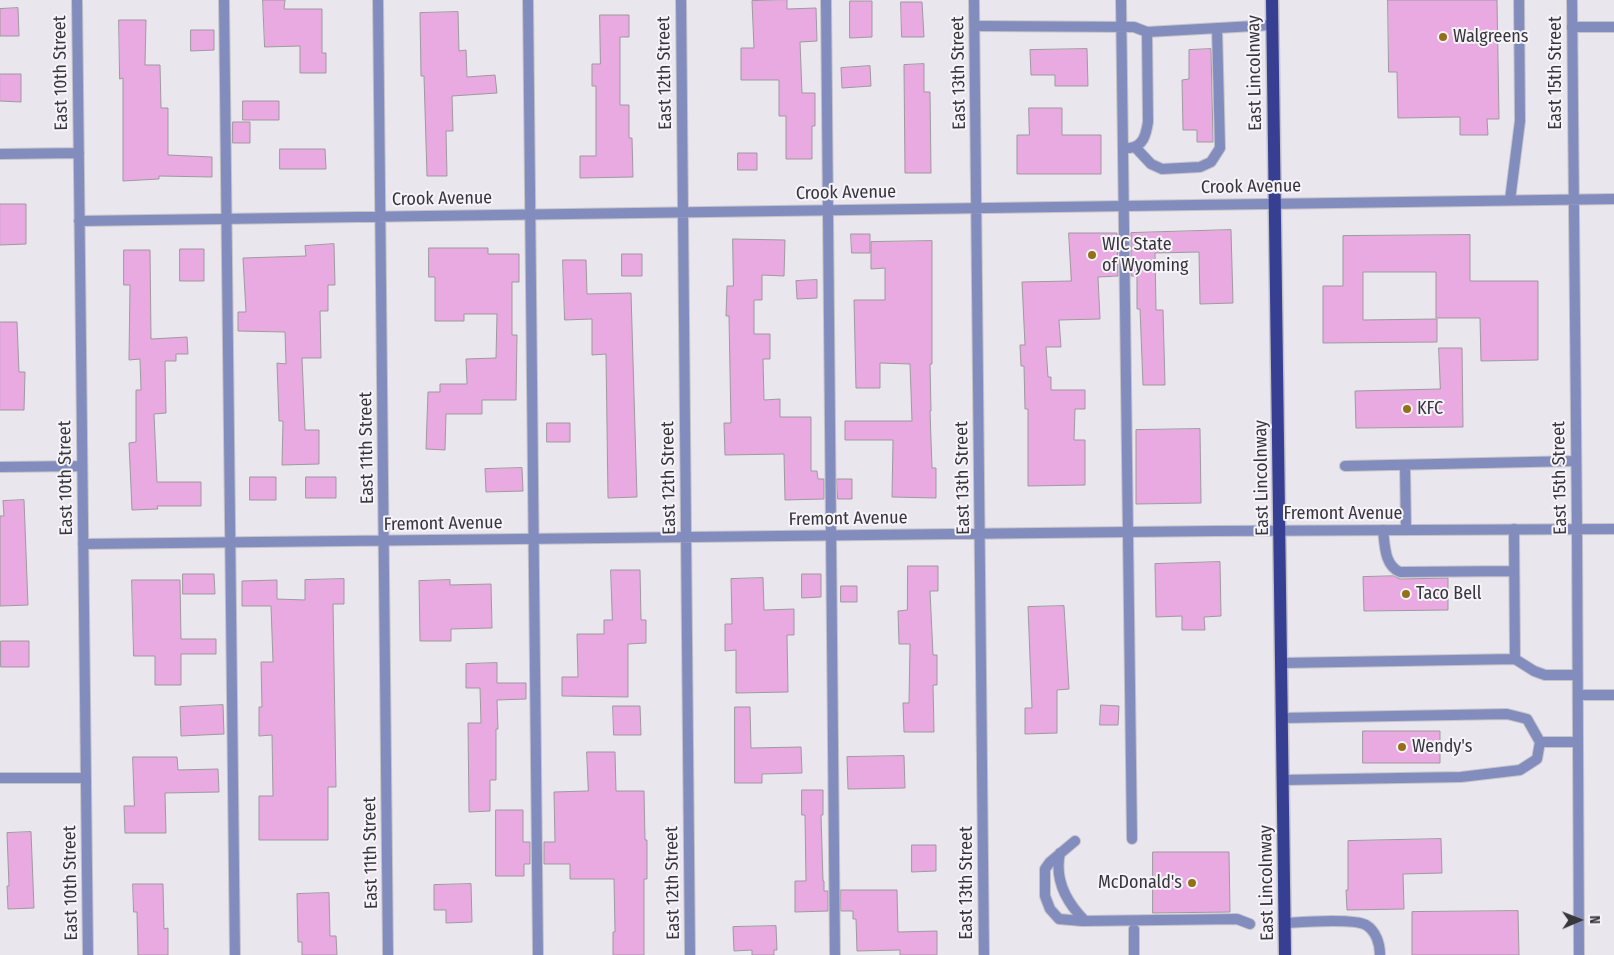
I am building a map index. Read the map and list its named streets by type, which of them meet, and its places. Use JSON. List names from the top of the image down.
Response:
{
  "streets": {
    "main road": ["East Lincolnway"],
    "street": [
      "East 10th Street",
      "East 12th Street",
      "East 13th Street",
      "East 15th Street",
      "Crook Avenue",
      "East 11th Street",
      "Fremont Avenue"
    ]
  },
  "crossings": [
    ["East 10th Street", "Crook Avenue"],
    ["East 10th Street", "Fremont Avenue"],
    ["East 12th Street", "Crook Avenue"],
    ["East 12th Street", "Fremont Avenue"],
    ["East 13th Street", "Crook Avenue"],
    ["East 13th Street", "Fremont Avenue"],
    ["East Lincolnway", "Crook Avenue"],
    ["East Lincolnway", "Fremont Avenue"],
    ["East 15th Street", "Crook Avenue"],
    ["East 15th Street", "Fremont Avenue"],
    ["Crook Avenue", "East 11th Street"],
    ["East 11th Street", "Fremont Avenue"]
  ],
  "places": [
    "Walgreens",
    "WIC State of Wyoming",
    "KFC",
    "Taco Bell",
    "Wendy's",
    "McDonald's"
  ],
  "north": "right"
}
